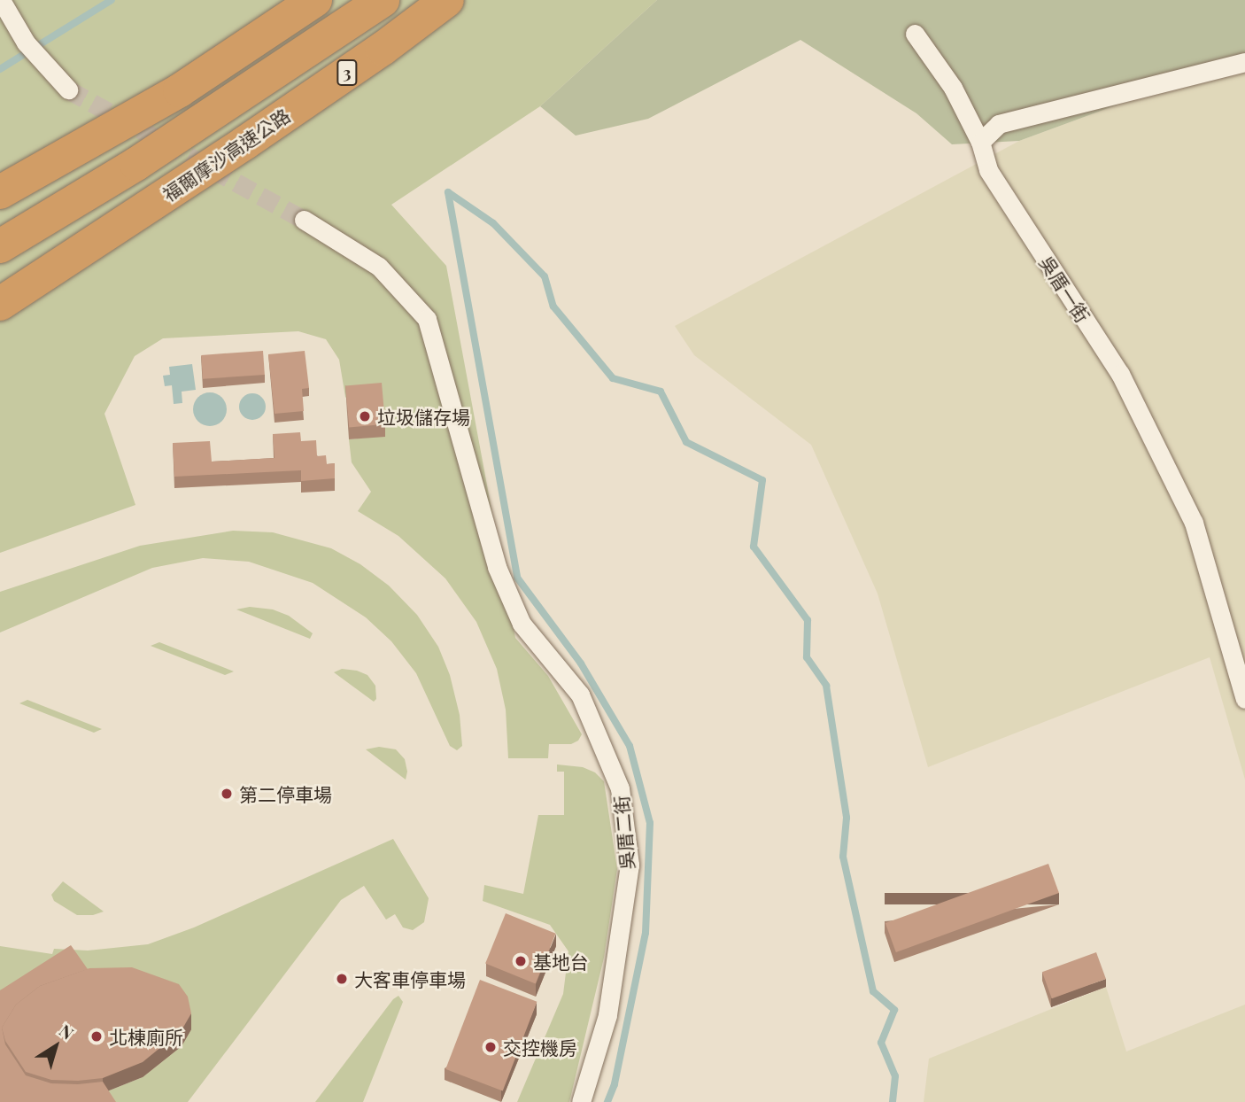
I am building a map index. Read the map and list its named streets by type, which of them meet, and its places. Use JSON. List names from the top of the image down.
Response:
{
  "streets": {
    "highway": ["3", "福爾摩沙高速公路"],
    "street": ["吳厝一街", "吳厝二街"]
  },
  "places": [
    "垃圾儲存場",
    "第二停車場",
    "基地台",
    "大客車停車場",
    "北棟廁所",
    "交控機房"
  ],
  "north": "top right"
}
